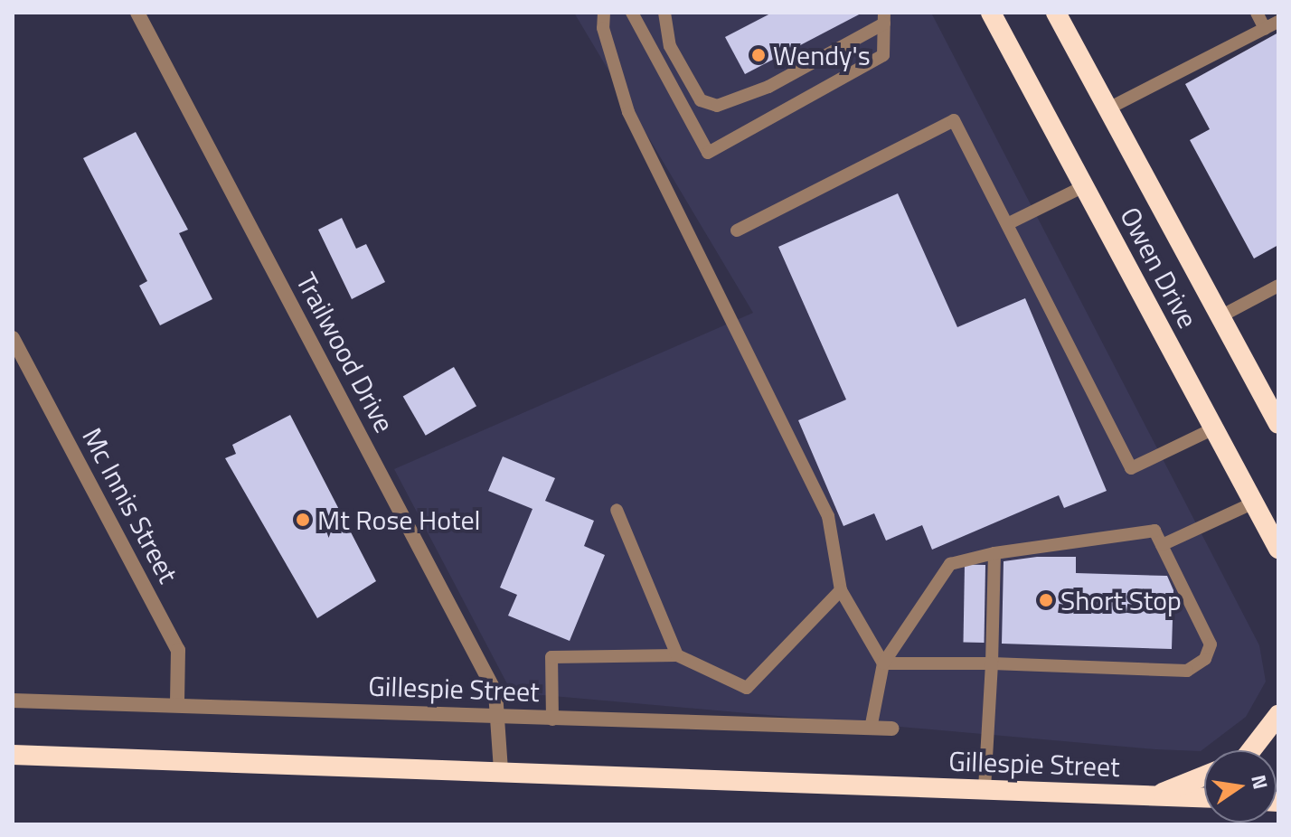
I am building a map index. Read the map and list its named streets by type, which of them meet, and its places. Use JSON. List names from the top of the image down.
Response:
{
  "streets": {
    "highway": ["Owen Drive", "Gillespie Street"],
    "street": ["Trailwood Drive", "Mc Innis Street"]
  },
  "crossings": [
    ["Trailwood Drive", "Gillespie Street"],
    ["Mc Innis Street", "Gillespie Street"]
  ],
  "places": ["Wendy's", "Mt Rose Hotel", "Short Stop"],
  "north": "right"
}
